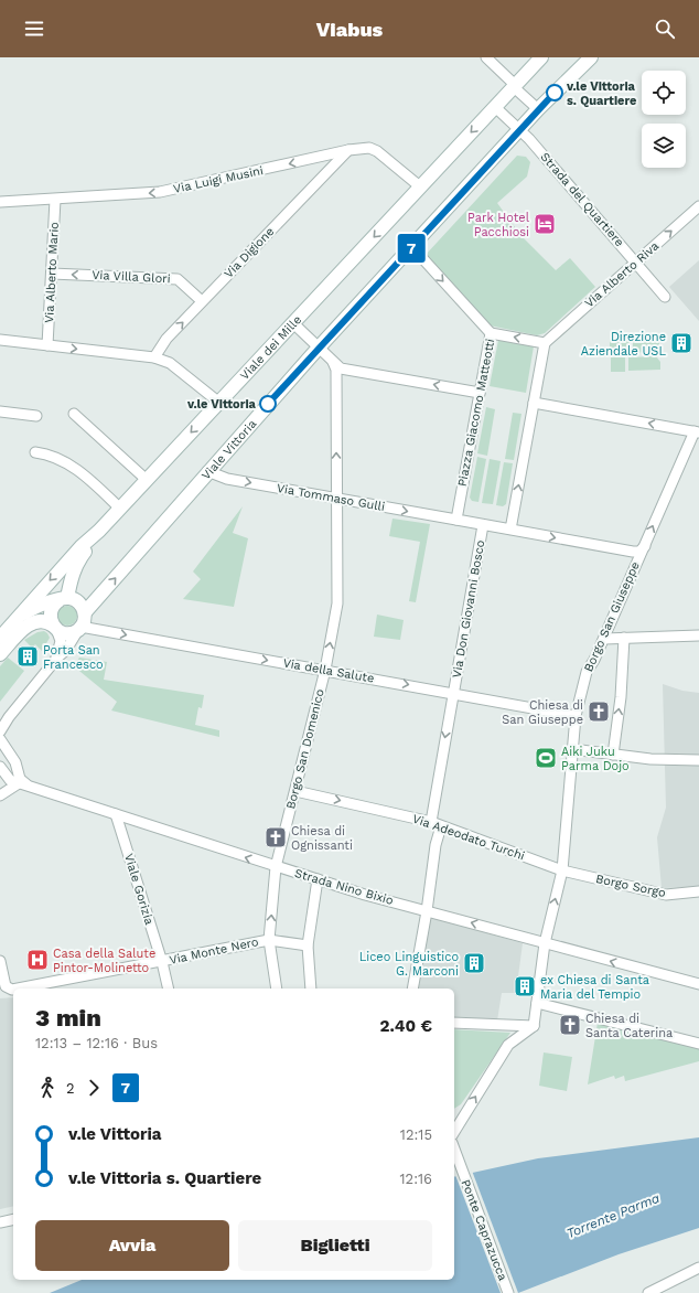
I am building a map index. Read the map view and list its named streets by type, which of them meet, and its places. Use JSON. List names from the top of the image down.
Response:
{
  "streets": {
    "main road": ["Viale dei Mille", "Viale Vittoria"],
    "street": [
      "Via Luigi Musini",
      "Strada del Quartiere",
      "Via Digione",
      "Via Alberto Mario",
      "Via Alberto Riva",
      "Via Villa Glori",
      "Piazza Giacomo Matteotti",
      "Via Tommaso Gulli",
      "Via Don Giovanni Bosco",
      "Borgo San Giuseppe",
      "Via della Salute",
      "Borgo San Domenico",
      "Via Adeodato Turchi",
      "Borgo Sorgo",
      "Strada Nino Bixio",
      "Viale Gorizia",
      "Via Monte Nero",
      "Ponte Caprazucca"
    ]
  },
  "crossings": [
    ["Via Luigi Musini", "Via Digione"],
    ["Via Luigi Musini", "Via Alberto Mario"],
    ["Via Luigi Musini", "Viale dei Mille"],
    ["Strada del Quartiere", "Via Alberto Riva"],
    ["Strada del Quartiere", "Viale dei Mille"],
    ["Strada del Quartiere", "Viale Vittoria"],
    ["Via Digione", "Via Villa Glori"],
    ["Via Alberto Mario", "Via Villa Glori"],
    ["Via Alberto Riva", "Piazza Giacomo Matteotti"],
    ["Piazza Giacomo Matteotti", "Via Tommaso Gulli"],
    ["Viale Vittoria", "Via Tommaso Gulli"],
    ["Viale Vittoria", "Via della Salute"],
    ["Via Tommaso Gulli", "Borgo San Domenico"],
    ["Via Don Giovanni Bosco", "Via della Salute"],
    ["Via Don Giovanni Bosco", "Via Adeodato Turchi"],
    ["Borgo San Giuseppe", "Via della Salute"],
    ["Borgo San Giuseppe", "Via Adeodato Turchi"],
    ["Borgo San Giuseppe", "Borgo Sorgo"],
    ["Borgo San Giuseppe", "Strada Nino Bixio"],
    ["Via della Salute", "Borgo San Domenico"],
    ["Borgo San Domenico", "Via Adeodato Turchi"],
    ["Borgo San Domenico", "Strada Nino Bixio"],
    ["Borgo San Domenico", "Via Monte Nero"],
    ["Via Adeodato Turchi", "Borgo Sorgo"],
    ["Strada Nino Bixio", "Viale Gorizia"],
    ["Viale Gorizia", "Via Monte Nero"]
  ],
  "one_way": [
    "Via Luigi Musini",
    "Via Alberto Riva",
    "Viale dei Mille",
    "Via Tommaso Gulli",
    "Via Don Giovanni Bosco",
    "Via della Salute",
    "Borgo San Domenico",
    "Via Adeodato Turchi"
  ],
  "water": ["Torrente Parma"],
  "places": {
    "other": ["v.le Vittoria s. Quartiere", "v.le Vittoria"],
    "hotel": ["Park Hotel Pacchiosi"],
    "building": [
      "Direzione Aziendale USL",
      "Porta San Francesco",
      "Liceo Linguistico G. Marconi",
      "ex Chiesa di Santa Maria del Tempio"
    ],
    "church": ["Chiesa di San Giuseppe", "Chiesa di Ognissanti", "Chiesa di Santa Caterina"],
    "sports": ["Aiki Juku Parma Dojo"],
    "hospital": ["Casa della Salute Pintor-Molinetto"]
  },
  "lines": ["bus line 7"],
  "page": {
    "header": "Viabus",
    "on_map": "7",
    "heading": ["3 min", "12:13 – 12:16 · Bus", "2.40 €"],
    "legs": ["2", "7"],
    "list": [
      {
        "name": "v.le Vittoria",
        "value": "12:15"
      },
      {
        "name": "v.le Vittoria s. Quartiere",
        "value": "12:16"
      }
    ],
    "buttons": ["Avvia", "Biglietti"]
  }
}
